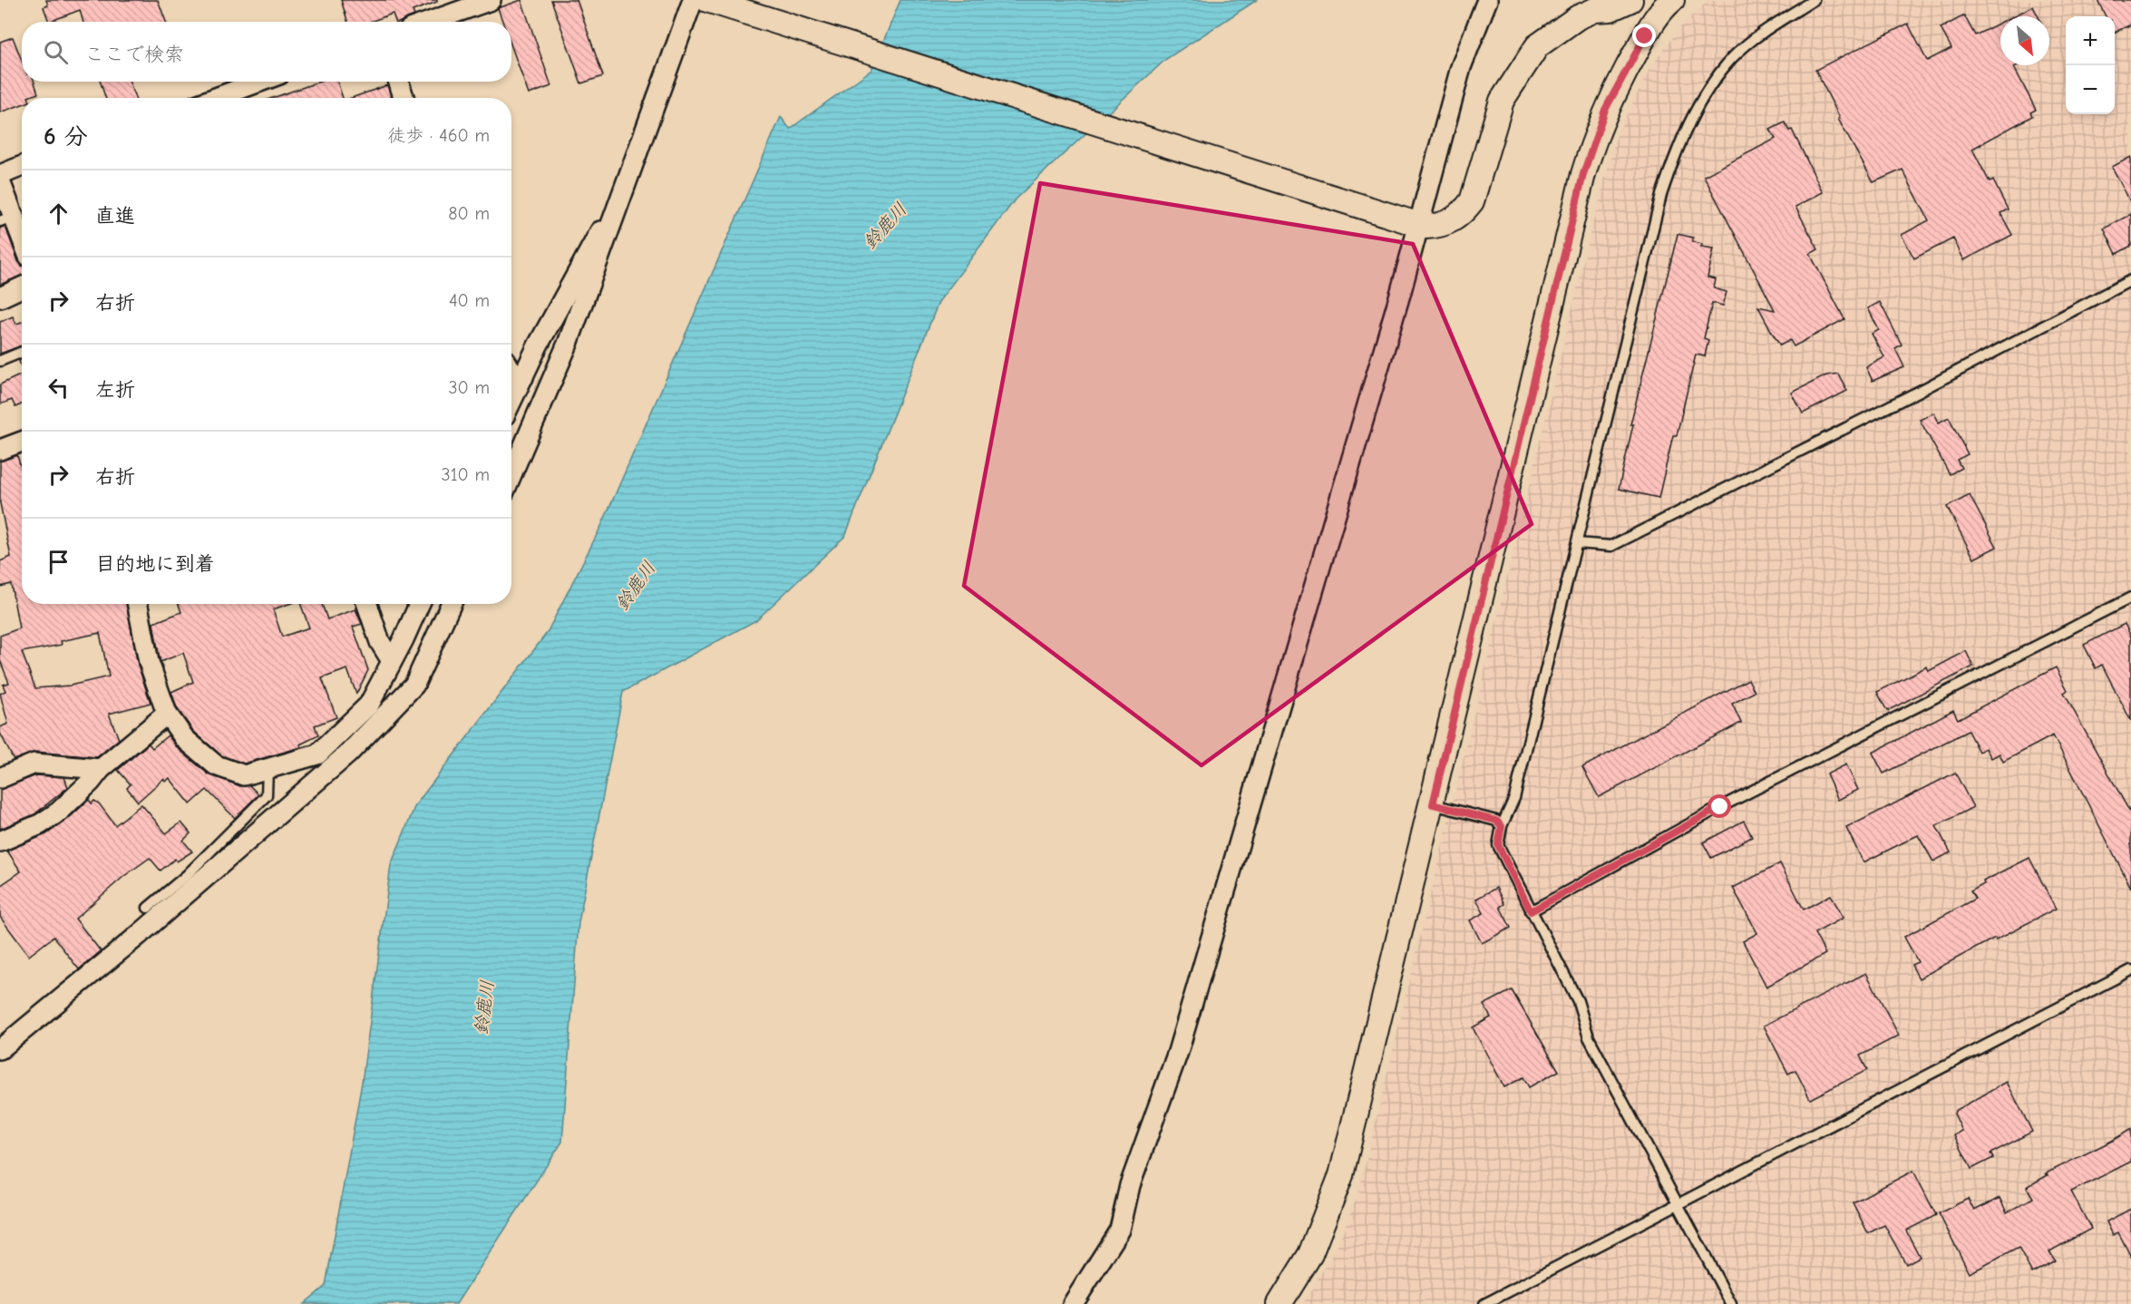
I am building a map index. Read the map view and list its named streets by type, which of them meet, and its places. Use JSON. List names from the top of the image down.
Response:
{
  "water": ["鈴鹿川"],
  "north": "bottom right",
  "page": {
    "map_buttons": ["+", "−"],
    "search": "ここで検索",
    "heading": ["6 分", "徒歩 · 460 m"],
    "list": [
      ["直進", "80 m"],
      ["右折", "40 m"],
      ["左折", "30 m"],
      ["右折", "310 m"],
      "目的地に到着"
    ]
  }
}
